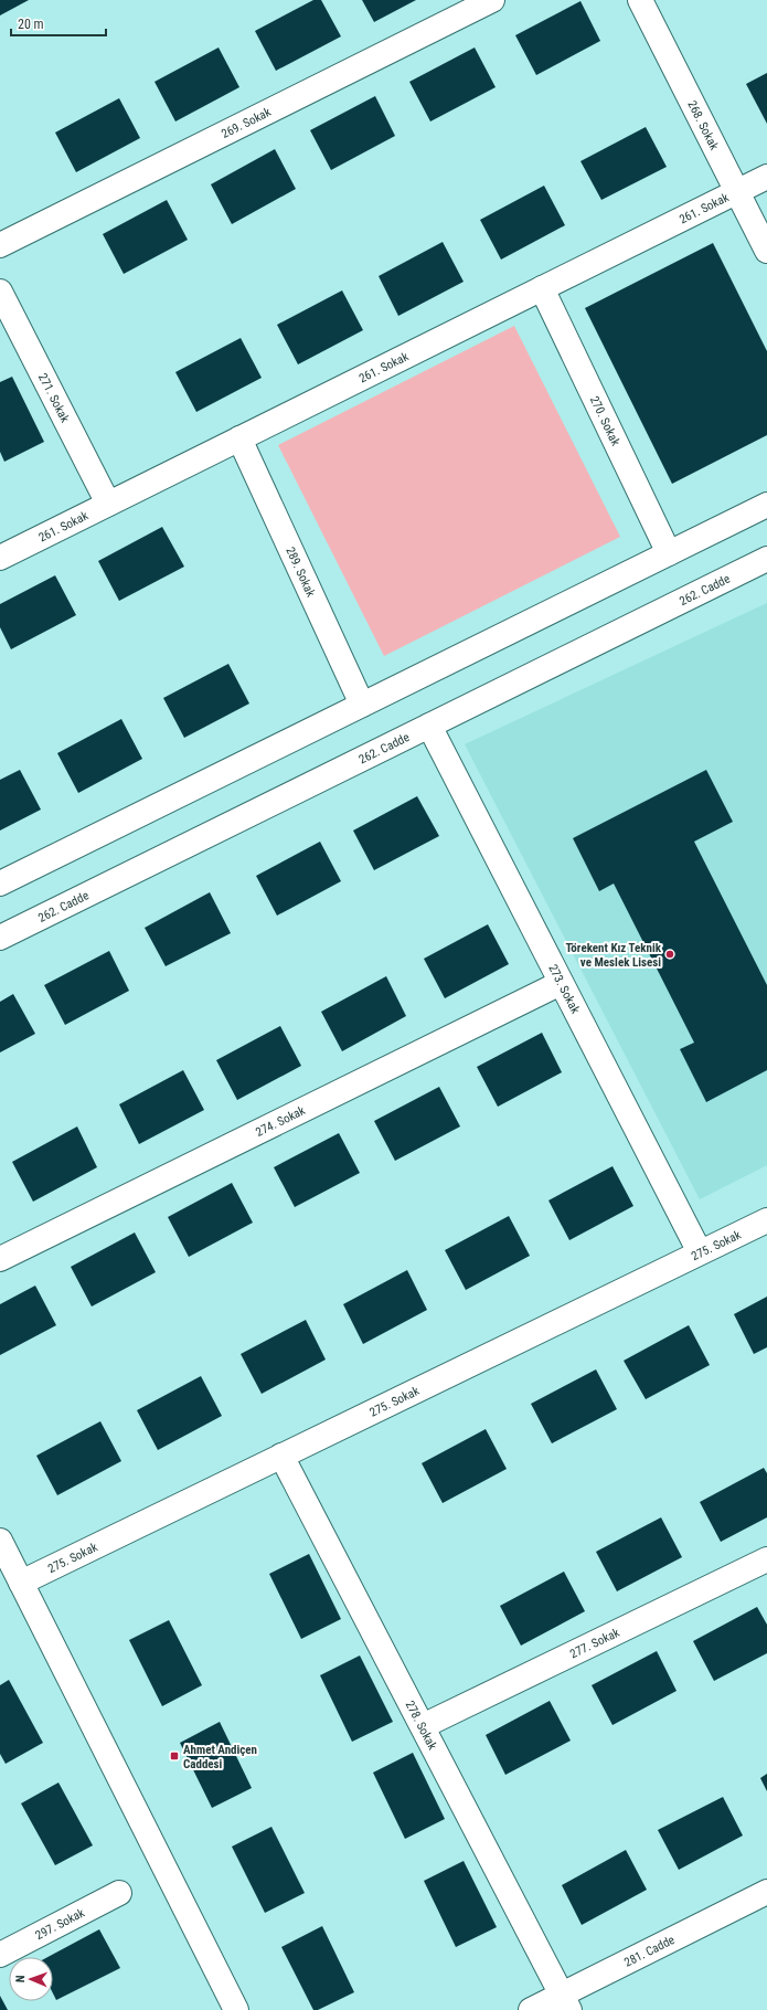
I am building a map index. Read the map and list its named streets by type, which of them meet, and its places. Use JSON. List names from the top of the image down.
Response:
{
  "streets": {
    "street": [
      "269. Sokak",
      "268. Sokak",
      "261. Sokak",
      "271. Sokak",
      "270. Sokak",
      "289. Sokak",
      "262. Cadde",
      "273. Sokak",
      "274. Sokak",
      "275. Sokak",
      "277. Sokak",
      "278. Sokak",
      "297. Sokak",
      "281. Cadde"
    ]
  },
  "crossings": [
    ["268. Sokak", "261. Sokak"],
    ["261. Sokak", "271. Sokak"],
    ["261. Sokak", "270. Sokak"],
    ["261. Sokak", "289. Sokak"],
    ["262. Cadde", "273. Sokak"],
    ["273. Sokak", "274. Sokak"],
    ["273. Sokak", "275. Sokak"],
    ["275. Sokak", "278. Sokak"],
    ["277. Sokak", "278. Sokak"],
    ["278. Sokak", "281. Cadde"]
  ],
  "places": {
    "other": ["Törekent Kız Teknik ve Meslek Lisesi"],
    "transit": ["Ahmet Andiçen Caddesi"]
  },
  "scale_bar": "20 m",
  "north": "left"
}
